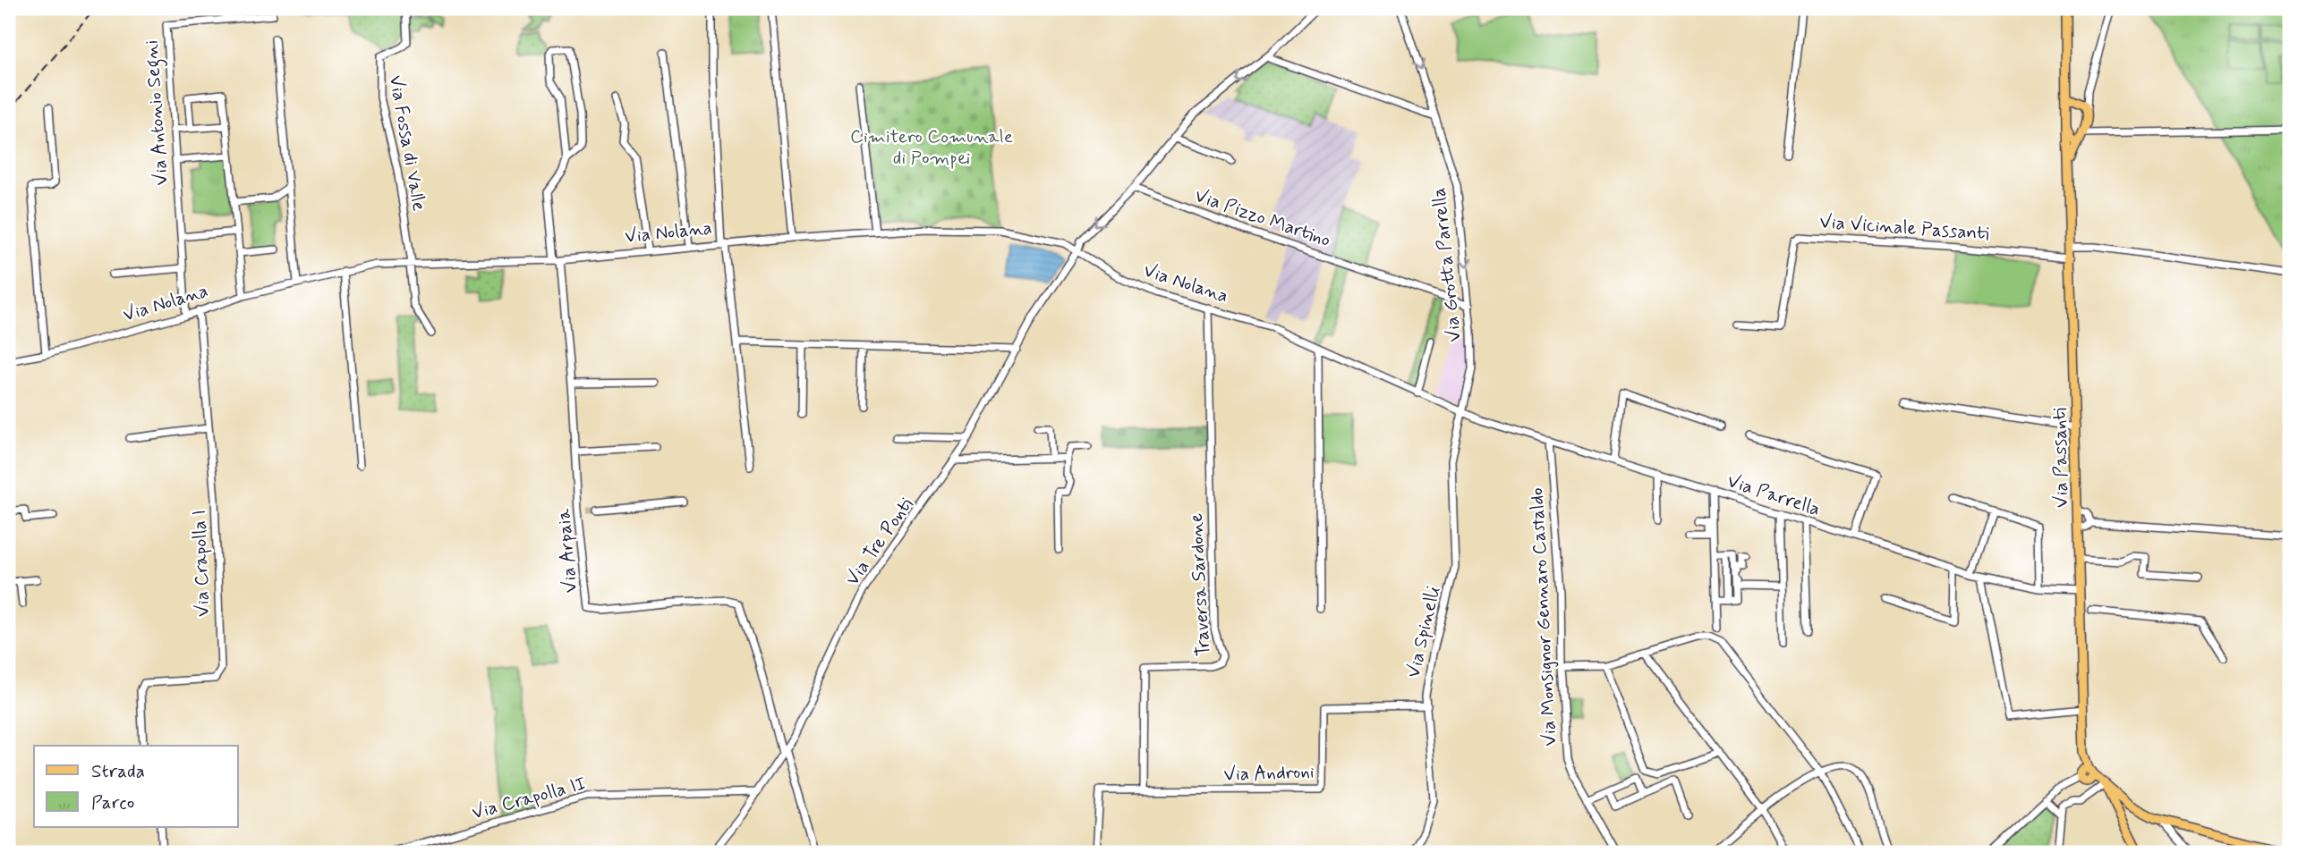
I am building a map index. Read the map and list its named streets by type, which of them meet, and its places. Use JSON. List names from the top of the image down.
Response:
{
  "streets": {
    "main road": ["Via Passanti"],
    "street": [
      "Via Antonio Segni",
      "Via Fossa di Valle",
      "Via Pizzo Martino",
      "Via Vicinale Passanti",
      "Via Nolana",
      "Via Grotta Parrella",
      "Via Parrella",
      "Via Tre Ponti",
      "Via Arpaia",
      "Via Crapolla I",
      "Traversa Sardone",
      "Via Monsignor Gennaro Castaldo",
      "Via Spinelli",
      "Via Androni",
      "Via Crapolla II"
    ]
  },
  "crossings": [
    ["Via Antonio Segni", "Via Nolana"],
    ["Via Fossa di Valle", "Via Nolana"],
    ["Via Pizzo Martino", "Via Grotta Parrella"],
    ["Via Vicinale Passanti", "Via Passanti"],
    ["Via Nolana", "Via Grotta Parrella"],
    ["Via Nolana", "Via Parrella"],
    ["Via Nolana", "Via Tre Ponti"],
    ["Via Nolana", "Via Arpaia"],
    ["Via Nolana", "Via Crapolla I"],
    ["Via Nolana", "Traversa Sardone"],
    ["Via Nolana", "Via Spinelli"],
    ["Via Grotta Parrella", "Via Parrella"],
    ["Via Grotta Parrella", "Via Spinelli"],
    ["Via Passanti", "Via Parrella"],
    ["Via Parrella", "Via Monsignor Gennaro Castaldo"],
    ["Via Parrella", "Via Spinelli"],
    ["Via Tre Ponti", "Via Arpaia"],
    ["Via Tre Ponti", "Via Crapolla II"],
    ["Traversa Sardone", "Via Androni"],
    ["Via Spinelli", "Via Androni"]
  ],
  "one_way": ["Via Grotta Parrella"],
  "parks": ["Cimitero Comunale di Pompei"],
  "legend": ["Strada", "Parco"]
}
